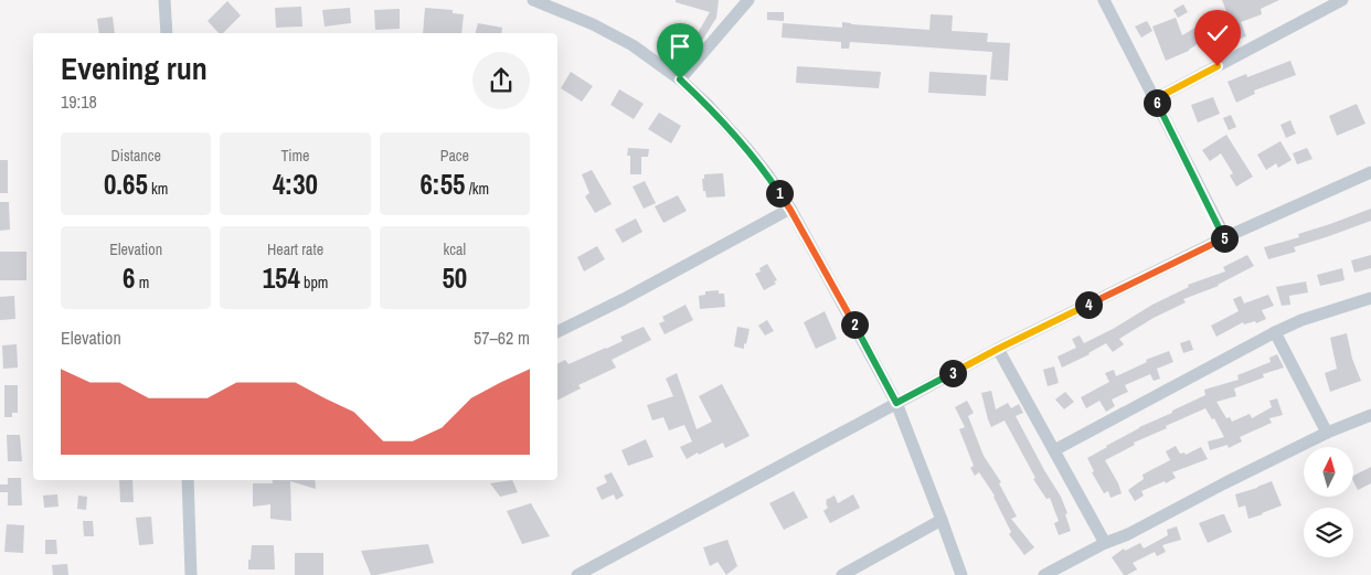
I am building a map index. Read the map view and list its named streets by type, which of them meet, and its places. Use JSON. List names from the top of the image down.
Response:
{
  "north": "top",
  "page": {
    "heading": ["Evening run", "19:18"],
    "pins": [
      "6",
      "1",
      "5",
      "4",
      "2",
      "3"
    ],
    "stats": [
      ["Distance", "0.65 km"],
      ["Time", "4:30"],
      ["Pace", "6:55 /km"],
      ["Elevation", "6 m"],
      ["Heart rate", "154 bpm"],
      ["kcal", "50"]
    ],
    "chart": ["Elevation", "57–62 m"]
  }
}
